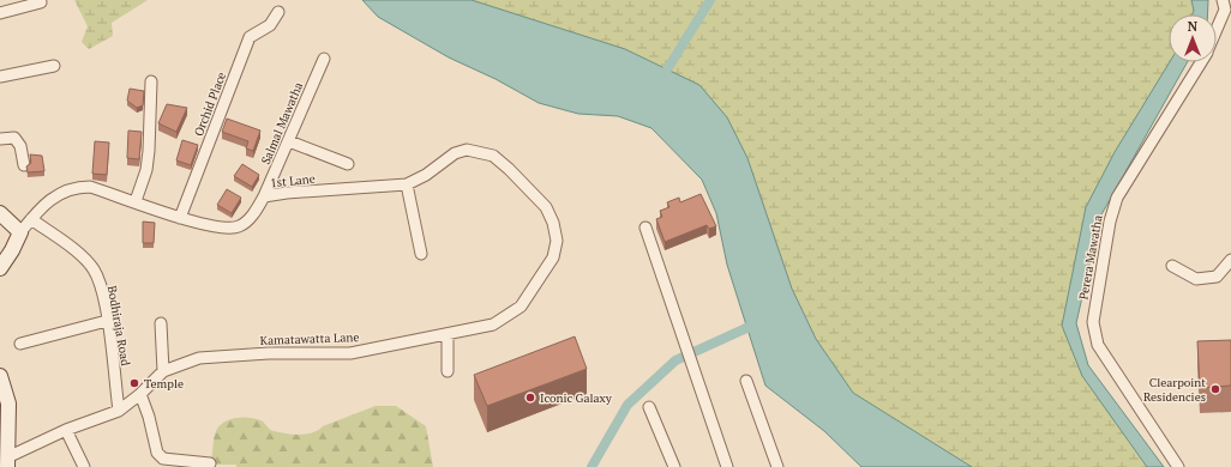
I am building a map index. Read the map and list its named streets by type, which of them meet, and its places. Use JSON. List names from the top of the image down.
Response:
{
  "streets": {
    "street": [
      "Orchid Place",
      "Salmal Mawatha",
      "1st Lane",
      "Perera Mawatha",
      "Bodhiraja Road",
      "Kamatawatta Lane"
    ]
  },
  "crossings": [
    ["Orchid Place", "1st Lane"],
    ["Salmal Mawatha", "1st Lane"],
    ["1st Lane", "Bodhiraja Road"],
    ["1st Lane", "Kamatawatta Lane"],
    ["Bodhiraja Road", "Kamatawatta Lane"]
  ],
  "places": ["Temple", "Clearpoint Residencies", "Iconic Galaxy"],
  "north": "top"
}
